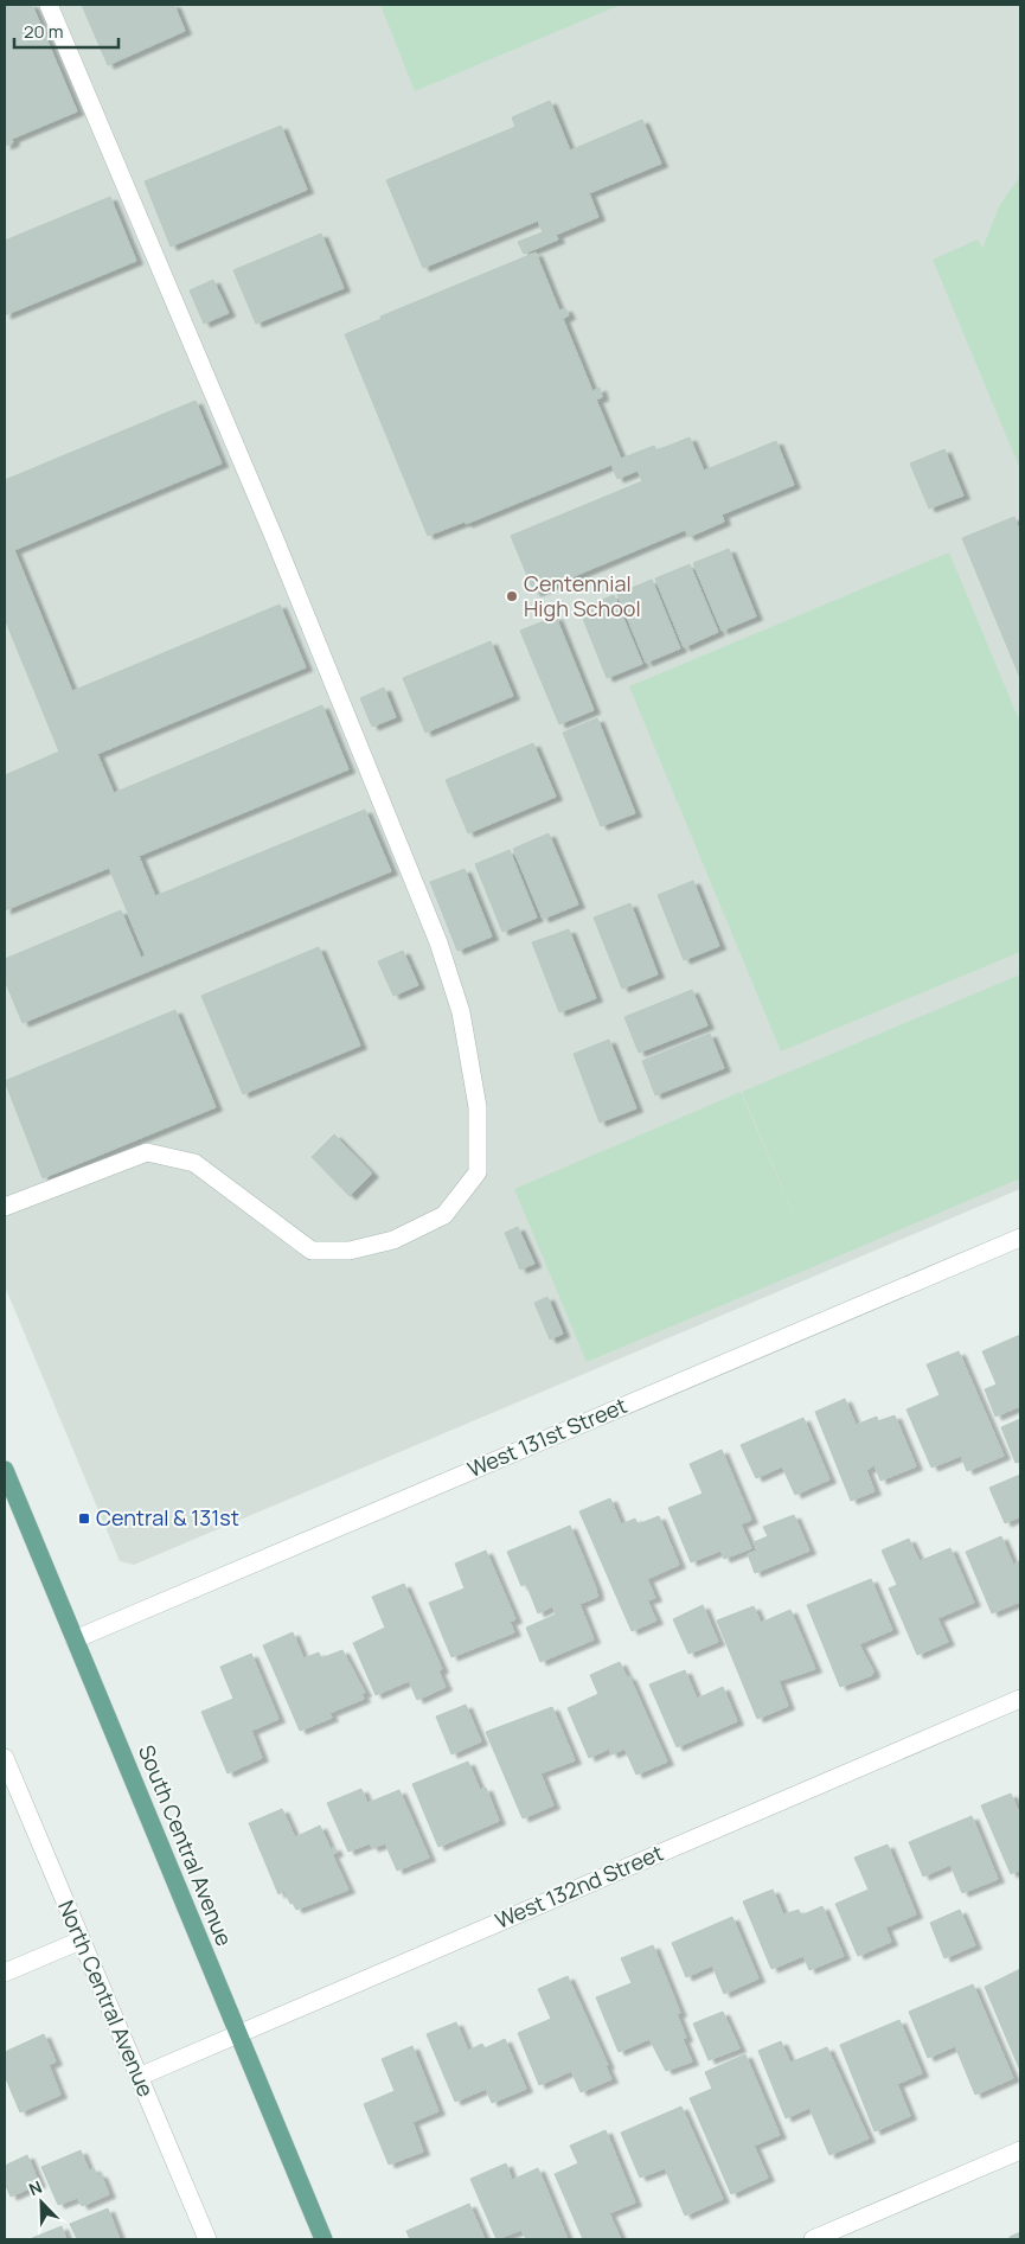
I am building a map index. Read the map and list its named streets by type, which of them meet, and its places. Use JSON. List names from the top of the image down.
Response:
{
  "streets": {
    "main road": ["South Central Avenue"],
    "street": ["West 131st Street", "West 132nd Street", "North Central Avenue"]
  },
  "crossings": [
    ["West 131st Street", "South Central Avenue"],
    ["South Central Avenue", "West 132nd Street"],
    ["West 132nd Street", "North Central Avenue"]
  ],
  "places": {
    "other": ["Centennial High School"],
    "transit": ["Central & 131st"]
  },
  "scale_bar": "20 m",
  "north": "top left"
}
